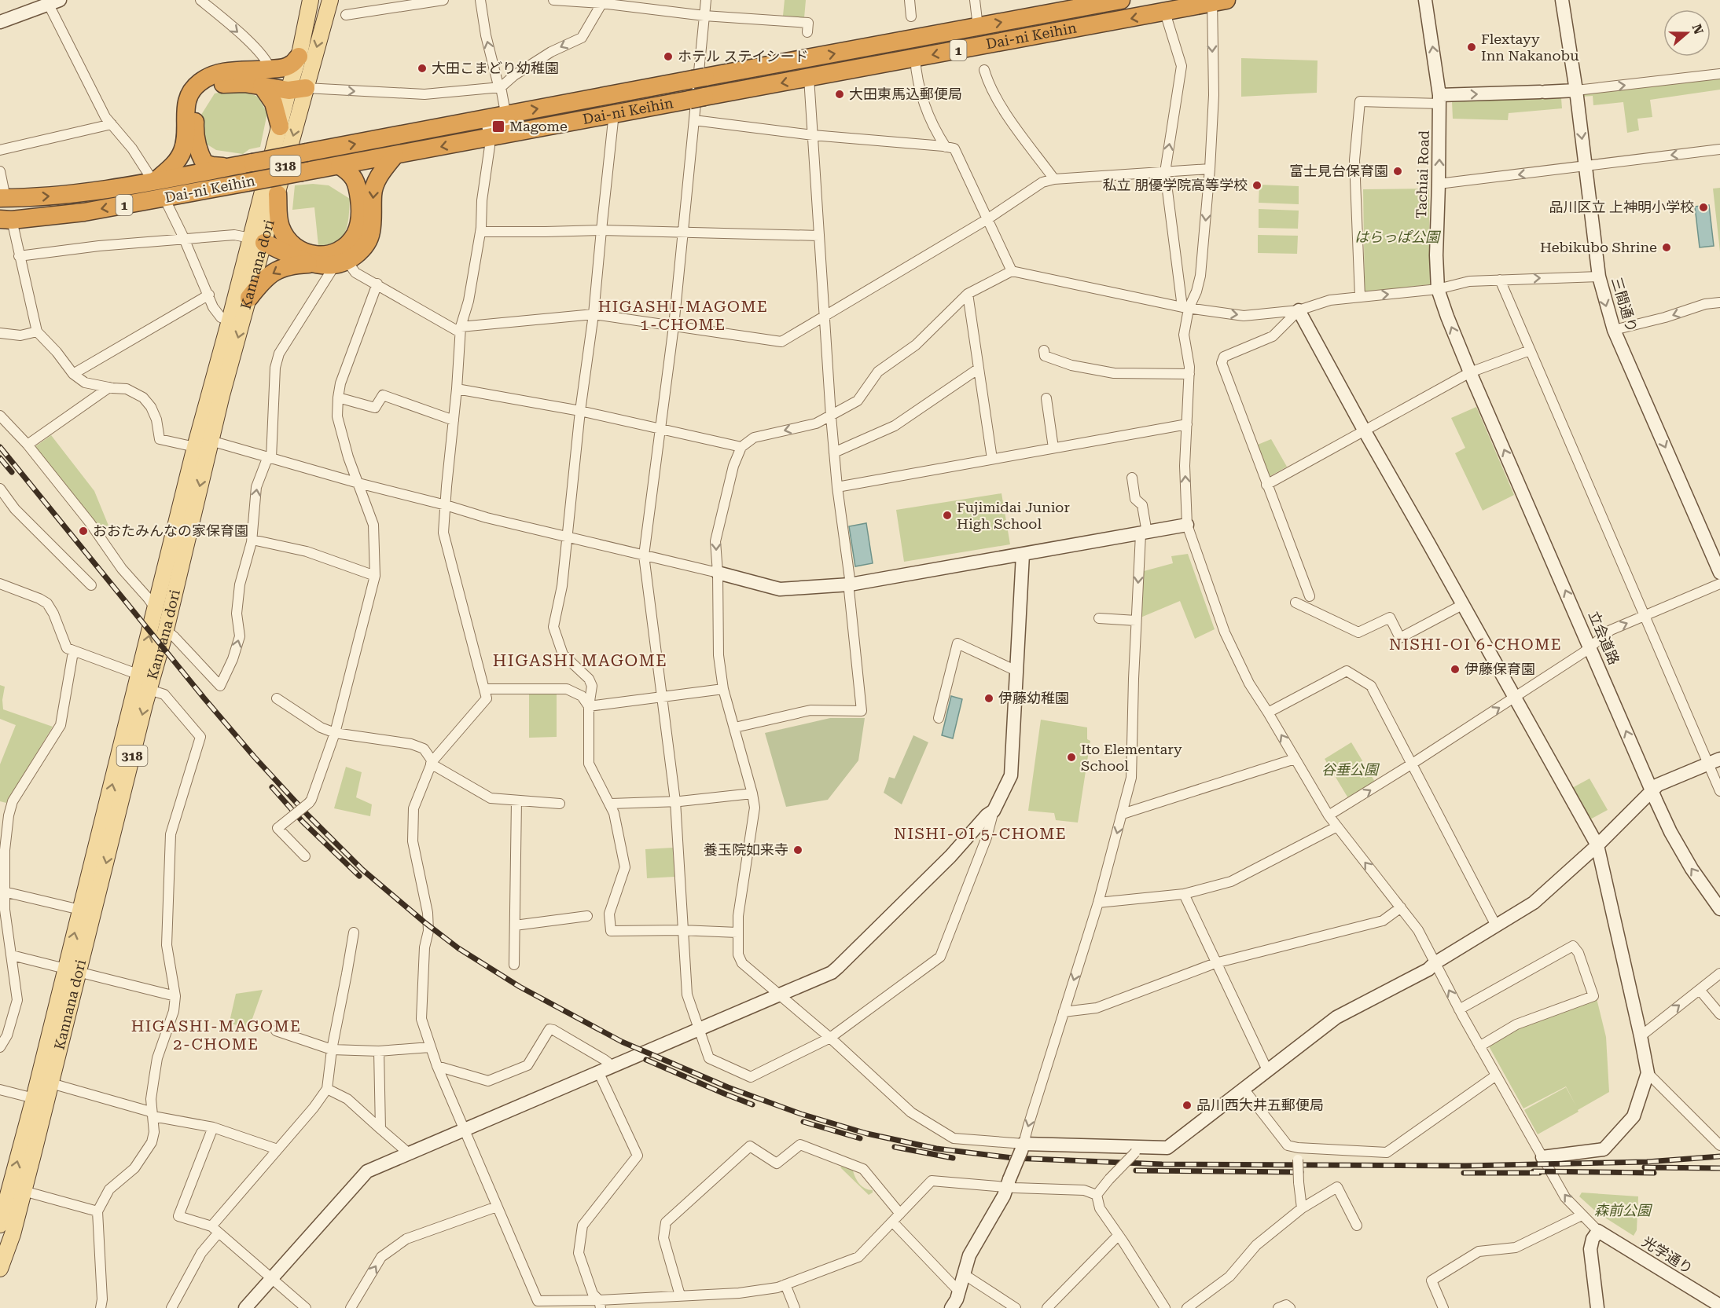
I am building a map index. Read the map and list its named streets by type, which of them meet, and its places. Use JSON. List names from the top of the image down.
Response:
{
  "streets": {
    "highway": ["Dai-ni Keihin", "1"],
    "main road": ["318", "Kannana dori"],
    "street": [
      "Tachiai Road",
      "三間通り",
      "立会道路",
      "光学通り"
    ]
  },
  "crossings": [
    ["Tachiai Road", "立会道路"]
  ],
  "one_way": ["Tachiai Road"],
  "districts": [
    "HIGASHI-MAGOME 1-CHOME",
    "NISHI-OI 6-CHOME",
    "HIGASHI MAGOME",
    "NISHI-OI 5-CHOME",
    "HIGASHI-MAGOME 2-CHOME"
  ],
  "parks": ["はらっぱ公園", "谷垂公園", "森前公園"],
  "places": {
    "other": [
      "Flextayy Inn Nakanobu",
      "ホテル ステイシード",
      "大田こまどり幼稚園",
      "大田東馬込郵便局",
      "富士見台保育園",
      "私立 朋優学院高等学校",
      "品川区立 上神明小学校",
      "Hebikubo Shrine",
      "Fujimidai Junior High School",
      "おおたみんなの家保育園",
      "伊藤保育園",
      "伊藤幼稚園",
      "Ito Elementary School",
      "養玉院如来寺",
      "品川西大井五郵便局"
    ],
    "transit": ["Magome"]
  },
  "north": "right"
}
